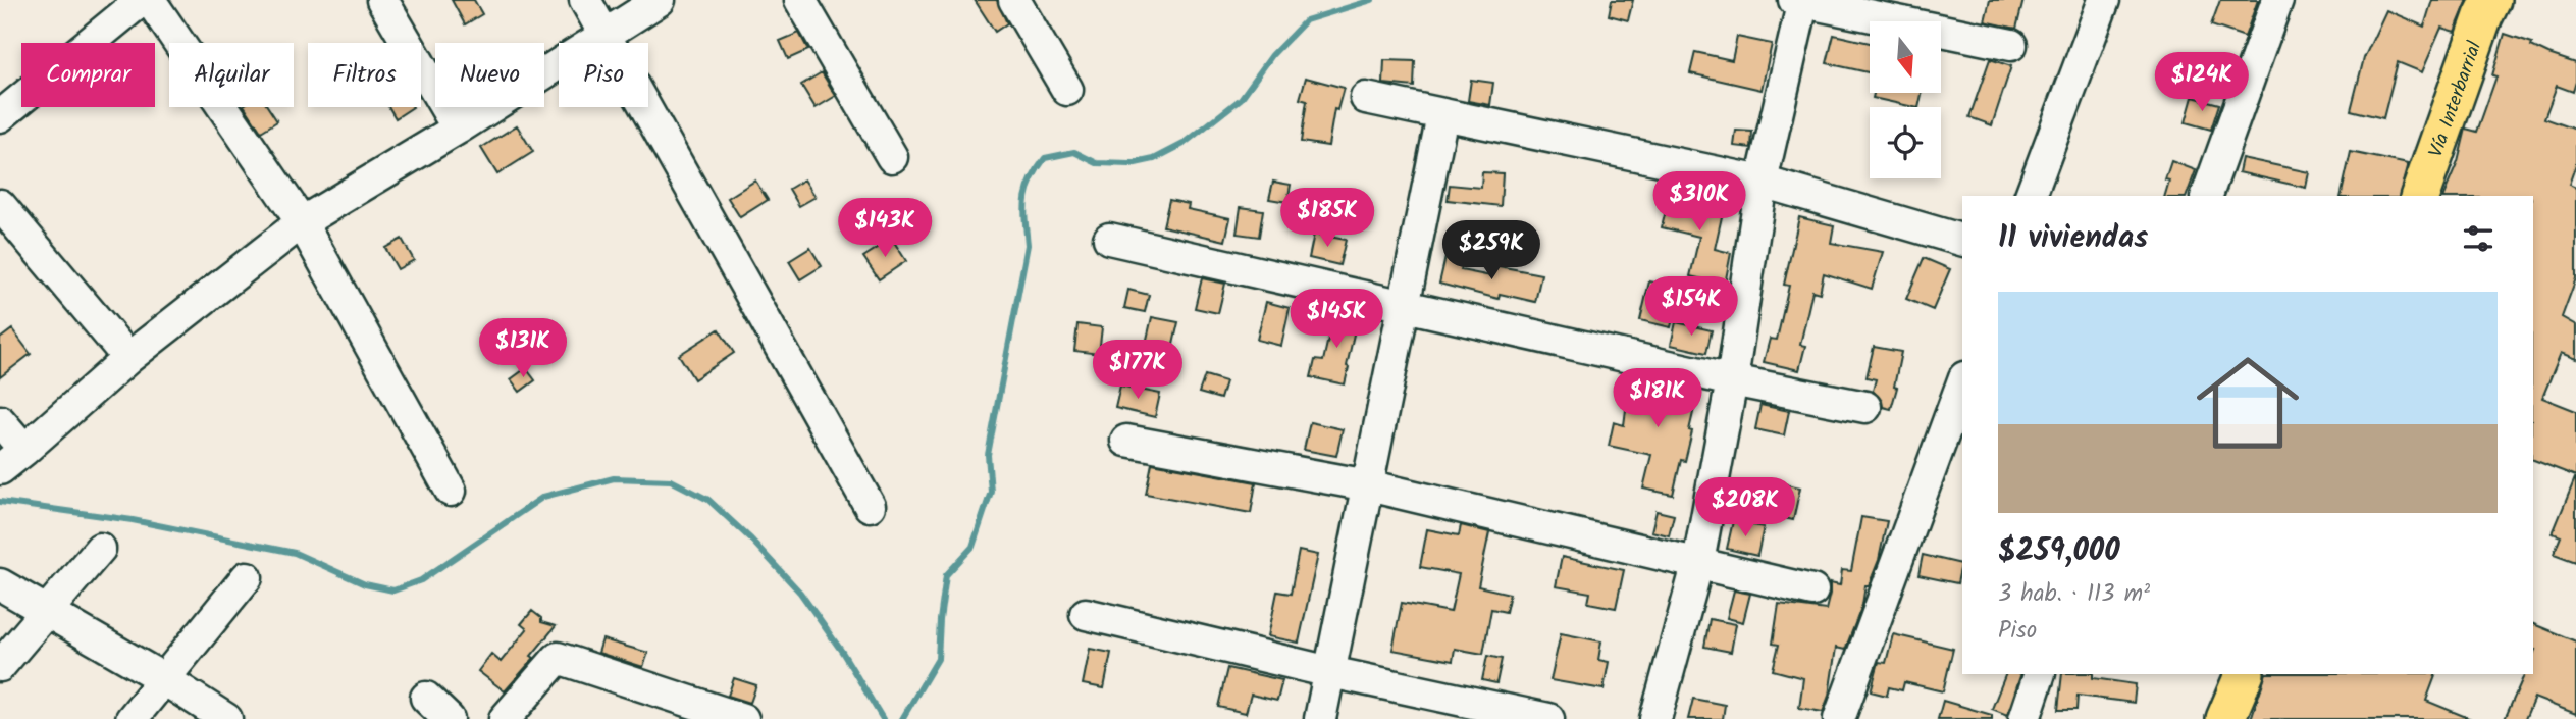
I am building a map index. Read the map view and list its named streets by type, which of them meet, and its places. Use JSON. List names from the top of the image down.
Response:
{
  "streets": {
    "main road": ["Vía Interbarrial"]
  },
  "north": "bottom",
  "page": {
    "chip": [
      "Comprar",
      "Alquilar",
      "Filtros",
      "Nuevo",
      "Piso"
    ],
    "price": [
      "$124K",
      "$310K",
      "$185K",
      "$143K",
      "$259K",
      "$154K",
      "$145K",
      "$131K",
      "$177K",
      "$181K",
      "$208K"
    ],
    "heading": "11 viviendas",
    "list": [
      {
        "name": "$259,000",
        "note": "3 hab. · 113 m² · Piso"
      }
    ]
  }
}
